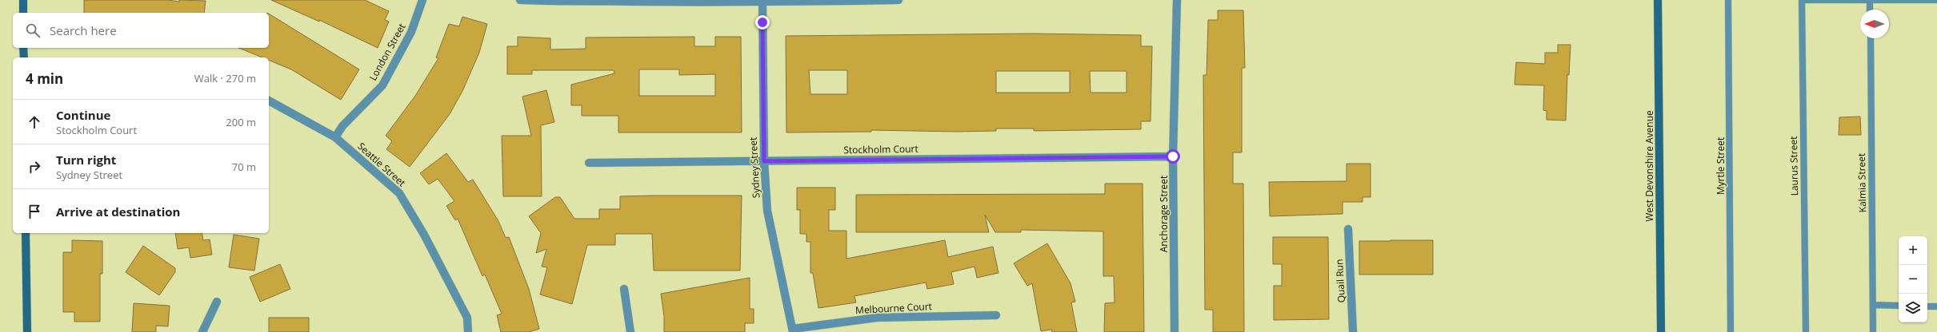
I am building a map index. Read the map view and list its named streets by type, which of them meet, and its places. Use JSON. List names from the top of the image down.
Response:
{
  "streets": {
    "main road": ["West Devonshire Avenue"],
    "street": [
      "London Street",
      "Stockholm Court",
      "Seattle Street",
      "Sydney Street",
      "Anchorage Street",
      "Quail Run",
      "Melbourne Court"
    ],
    "lane": ["Myrtle Street", "Laurus Street", "Kalmia Street"]
  },
  "crossings": [
    ["London Street", "Seattle Street"],
    ["Stockholm Court", "Sydney Street"],
    ["Stockholm Court", "Anchorage Street"],
    ["Sydney Street", "Melbourne Court"]
  ],
  "north": "left",
  "page": {
    "search": "Search here",
    "heading": ["4 min", "Walk · 270 m"],
    "list": [
      ["Continue", "Stockholm Court", "200 m"],
      ["Turn right", "Sydney Street", "70 m"],
      "Arrive at destination"
    ],
    "map_buttons": ["+", "−"]
  }
}
